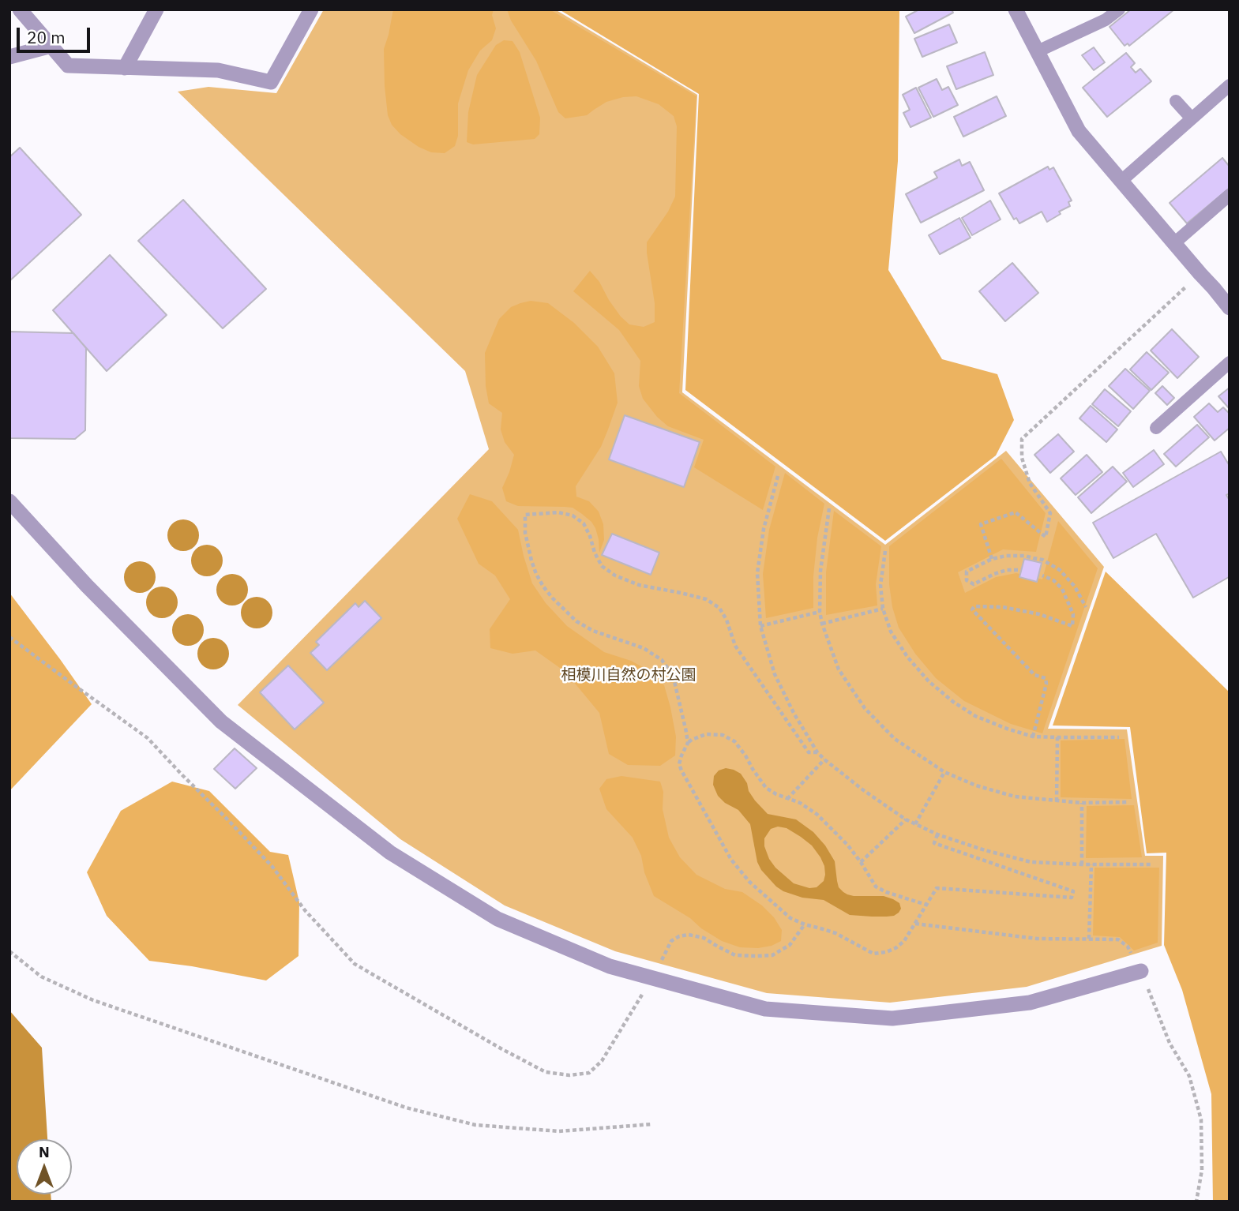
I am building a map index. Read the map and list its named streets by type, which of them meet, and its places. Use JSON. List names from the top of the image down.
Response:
{
  "parks": ["相模川自然の村公園"],
  "scale_bar": "20 m",
  "north": "top"
}
